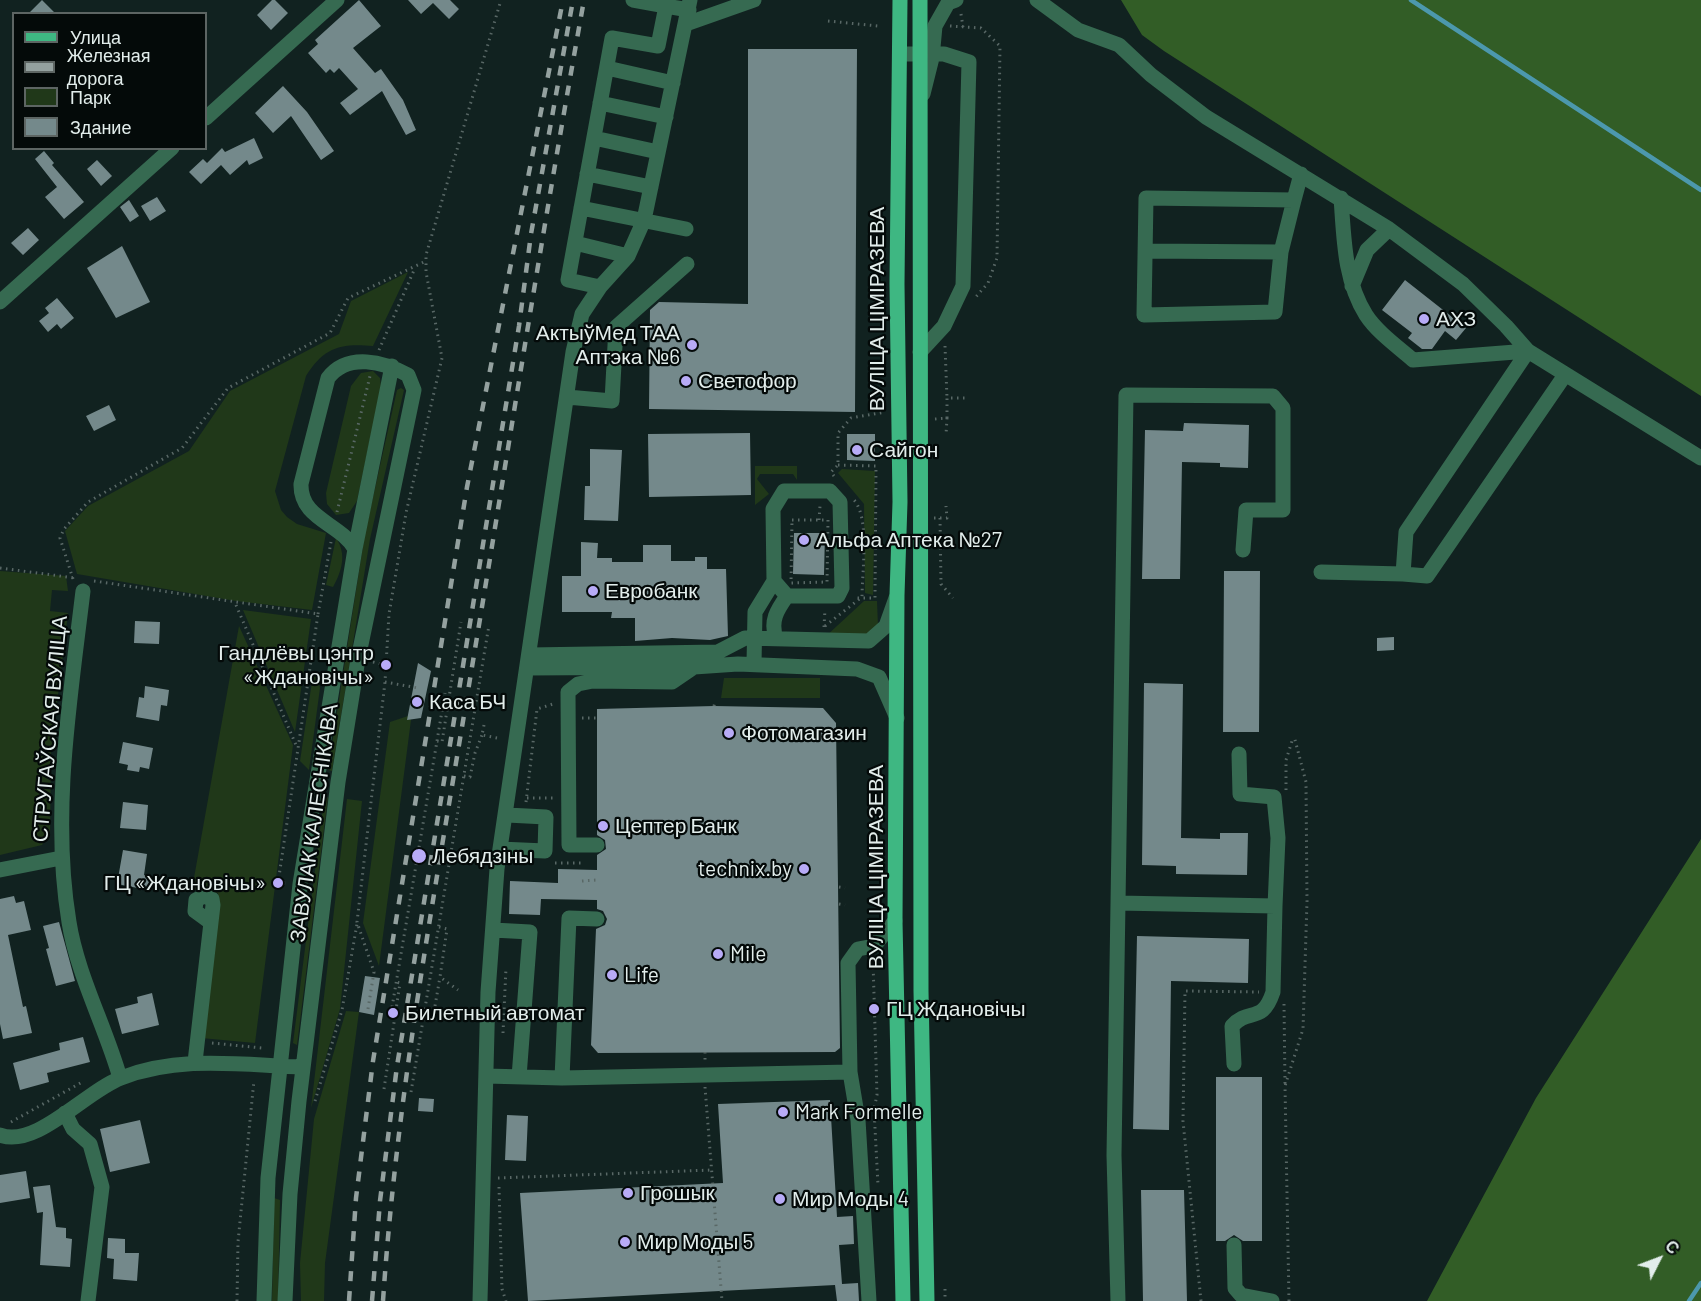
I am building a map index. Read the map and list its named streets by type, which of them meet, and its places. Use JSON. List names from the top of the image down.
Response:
{
  "streets": {
    "main road": ["ВУЛІЦА ЦІМІРАЗЕВА"],
    "street": ["СТРУГАЎСКАЯ ВУЛІЦА", "ЗАВУЛАК КАЛЕСНІКАВА"]
  },
  "places": [
    "АХЗ",
    "АктыўМед ТАА Аптэка №6",
    "Светофор",
    "Сайгон",
    "Альфа Аптека №27",
    "Евробанк",
    "Гандлёвы цэнтр «Ждановічы»",
    "Каса БЧ",
    "Фотомагазин",
    "Цептер Банк",
    "Лебядзіны",
    "technix.by",
    "ГЦ «Ждановічы»",
    "Mile",
    "Life",
    "ГЦ Ждановічы",
    "Билетный автомат",
    "Mark Formelle",
    "Грошык",
    "Мир Моды 4",
    "Мир Моды 5"
  ],
  "legend": [
    "Улица",
    "Железная дорога",
    "Парк",
    "Здание"
  ],
  "north": "top right"
}
